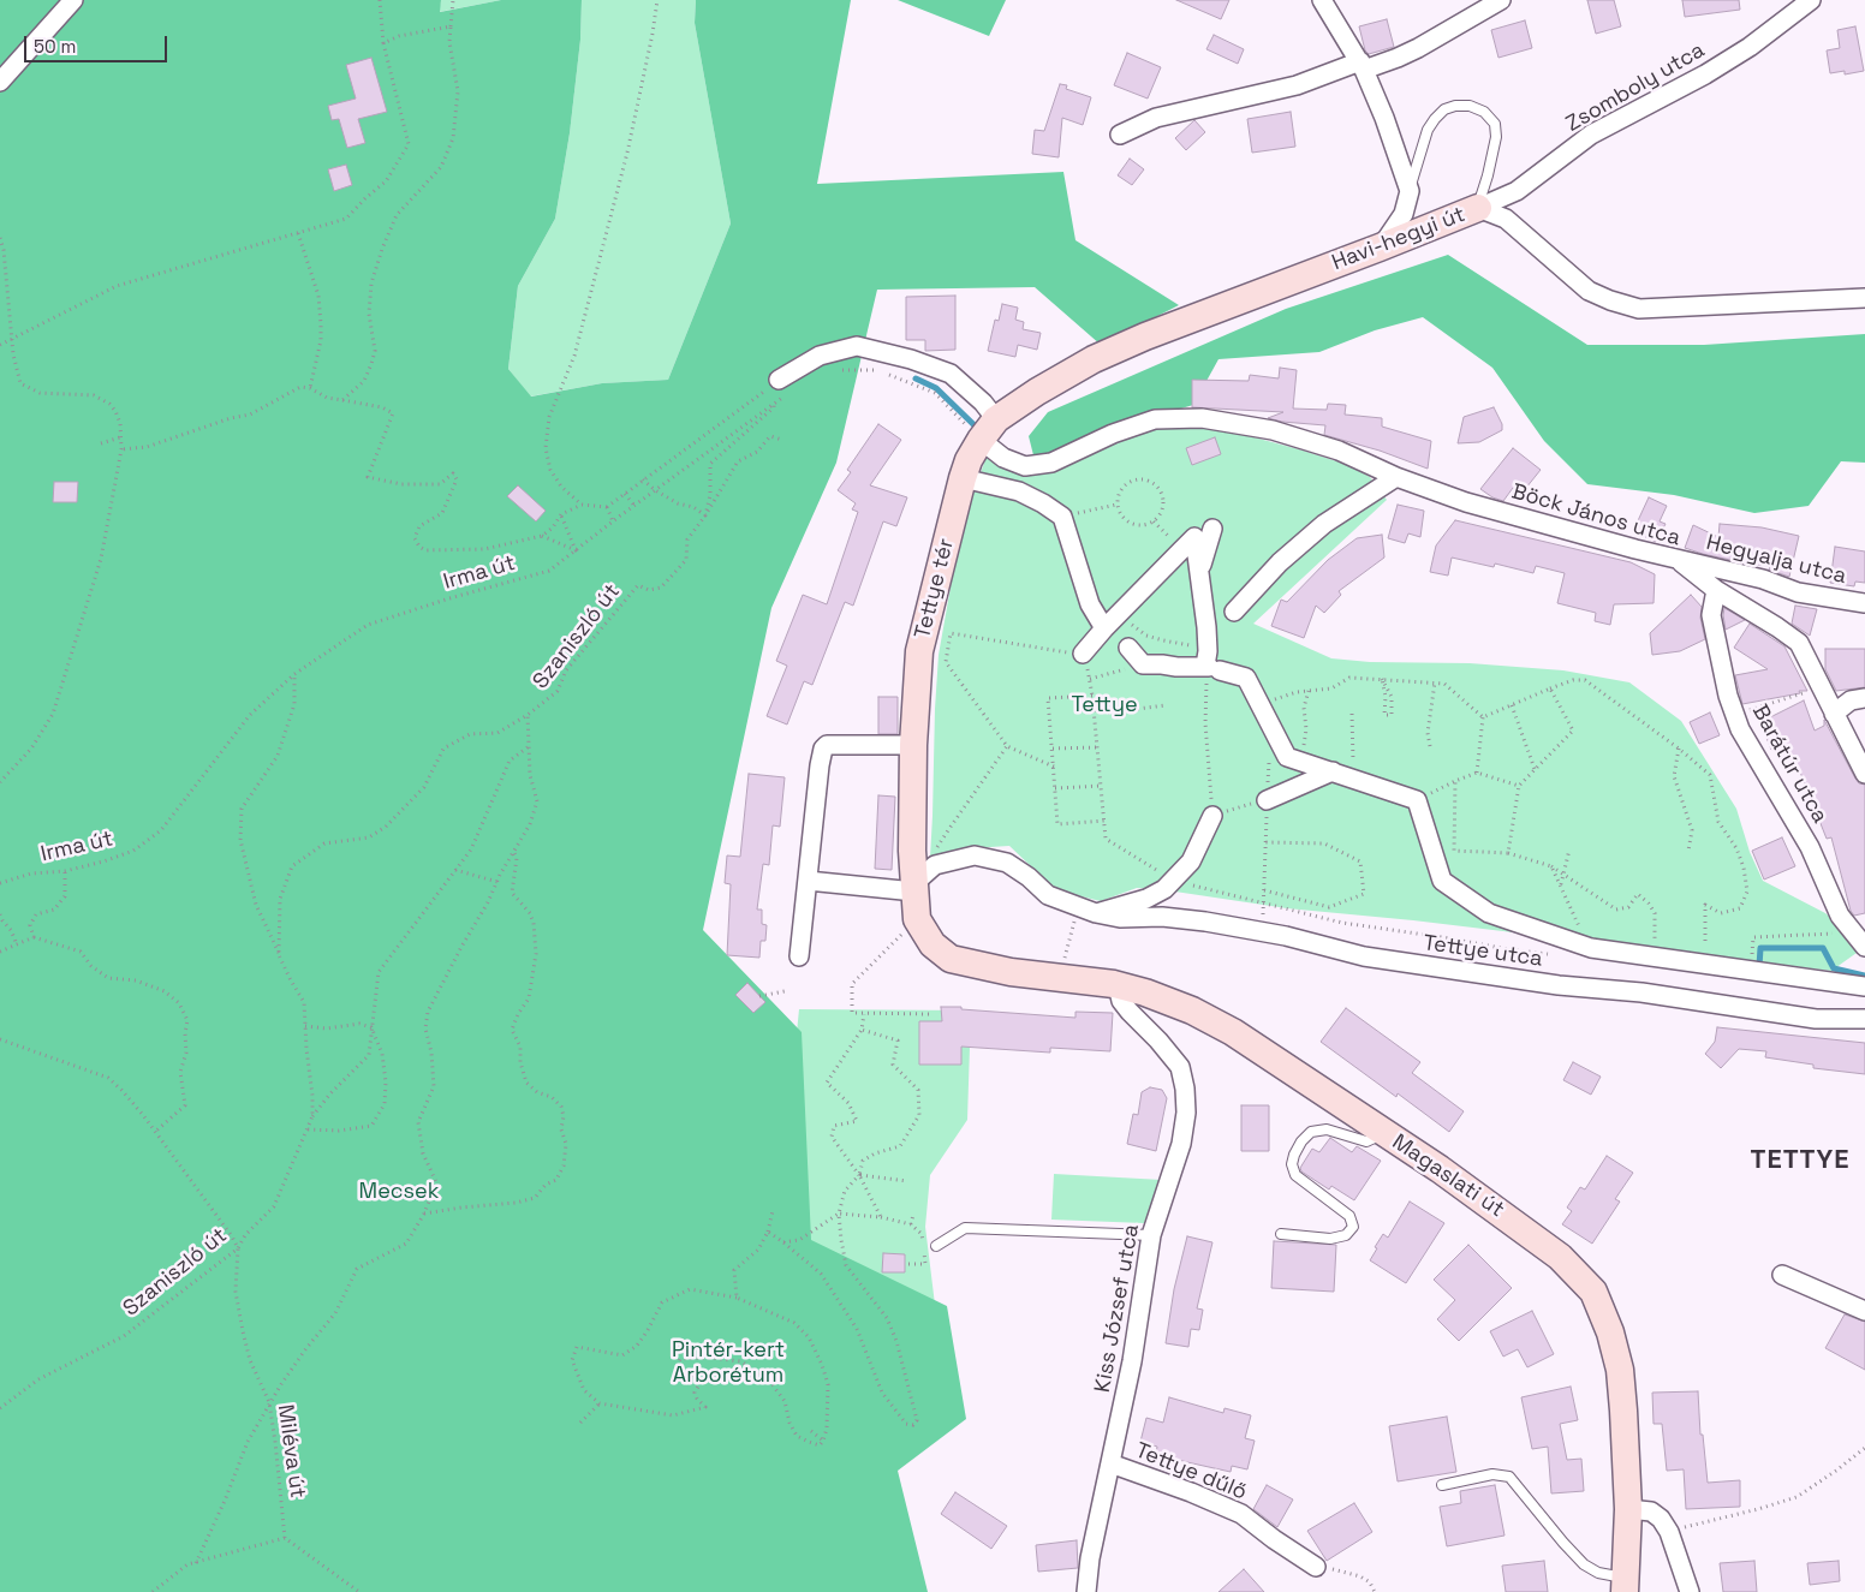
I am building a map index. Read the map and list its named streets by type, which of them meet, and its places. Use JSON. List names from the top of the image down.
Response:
{
  "streets": {
    "street": [
      "Zsomboly utca",
      "Havi-hegyi út",
      "Böck János utca",
      "Hegyalja utca",
      "Tettye tér",
      "Barátúr utca",
      "Tettye utca",
      "Magaslati út",
      "Kiss József utca",
      "Tettye dűlő"
    ],
    "path": ["Irma út", "Szaniszló út", "Miléva út"]
  },
  "crossings": [
    ["Zsomboly utca", "Havi-hegyi út"],
    ["Havi-hegyi út", "Böck János utca"],
    ["Havi-hegyi út", "Tettye tér"],
    ["Böck János utca", "Hegyalja utca"],
    ["Böck János utca", "Irma út"],
    ["Böck János utca", "Tettye tér"],
    ["Böck János utca", "Barátúr utca"],
    ["Irma út", "Szaniszló út"],
    ["Tettye tér", "Magaslati út"],
    ["Szaniszló út", "Miléva út"],
    ["Magaslati út", "Kiss József utca"],
    ["Kiss József utca", "Tettye dűlő"]
  ],
  "districts": ["TETTYE"],
  "parks": ["Tettye", "Mecsek", "Pintér-kert Arborétum"],
  "scale_bar": "50 m"
}
